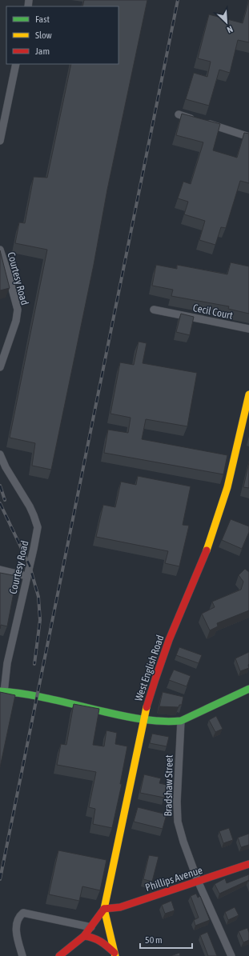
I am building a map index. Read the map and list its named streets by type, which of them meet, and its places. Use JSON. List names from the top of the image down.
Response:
{
  "streets": {
    "main road": ["West English Road", "Phillips Avenue"],
    "street": ["Courtesy Road", "Cecil Court", "Bradshaw Street"]
  },
  "crossings": [
    ["West English Road", "Phillips Avenue"],
    ["Bradshaw Street", "Phillips Avenue"]
  ],
  "legend": ["Fast", "Slow", "Jam"],
  "scale_bar": "50 m",
  "north": "bottom right"
}
